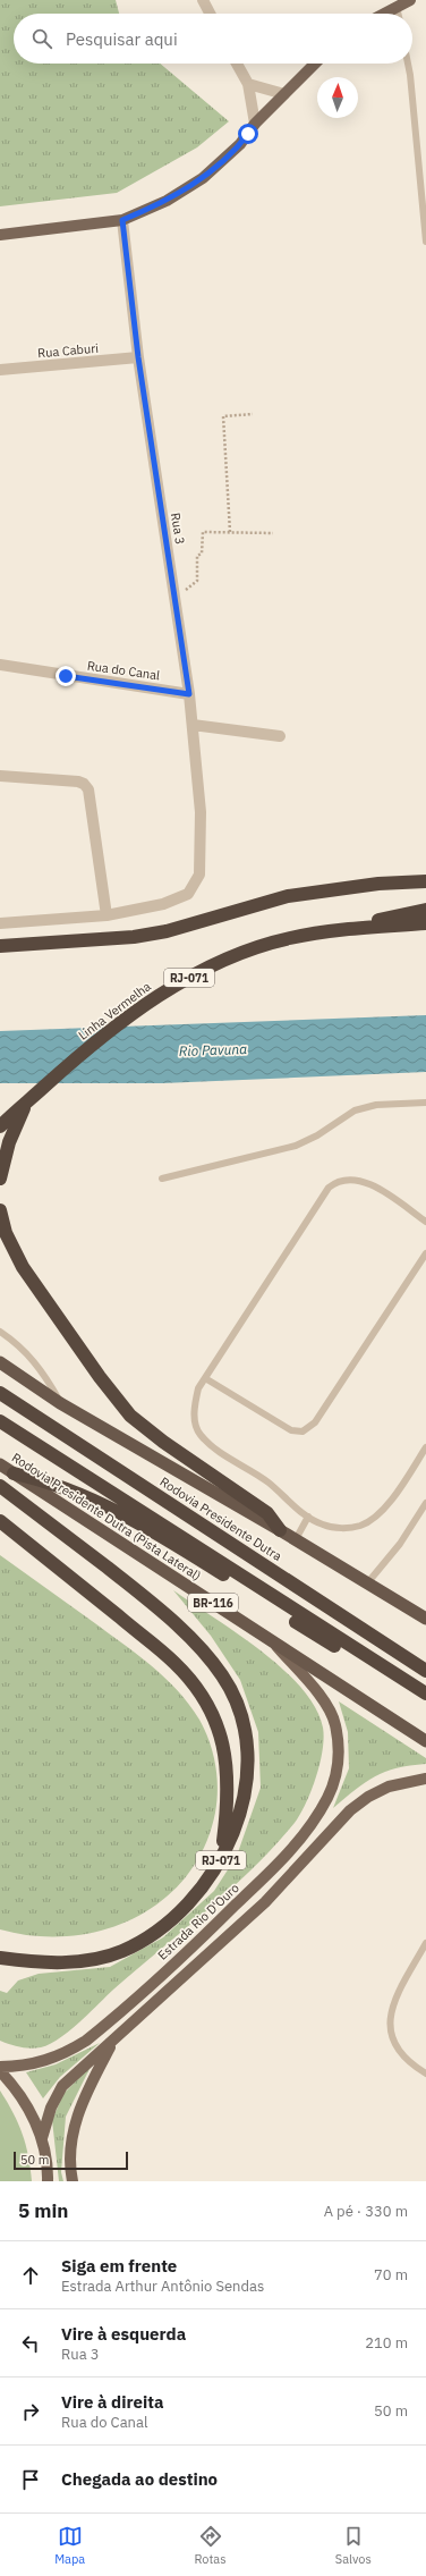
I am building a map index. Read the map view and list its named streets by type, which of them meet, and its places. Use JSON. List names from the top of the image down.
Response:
{
  "streets": {
    "highway": [
      "RJ-071",
      "Linha Vermelha",
      "Rodovia Presidente Dutra (Pista Lateral)",
      "Rodovia Presidente Dutra",
      "BR-116"
    ],
    "main road": ["Estrada Rio D'Ouro"],
    "street": ["Rua Caburi", "Rua 3", "Rua do Canal"]
  },
  "crossings": [
    ["Rua Caburi", "Rua 3"],
    ["Rua 3", "Rua do Canal"],
    ["RJ-071", "Linha Vermelha"],
    ["Rodovia Presidente Dutra (Pista Lateral)", "Estrada Rio D'Ouro"]
  ],
  "water": ["Rio Pavuna"],
  "scale_bar": "50 m",
  "north": "top",
  "page": {
    "search": "Pesquisar aqui",
    "scale": "50 m",
    "heading": ["5 min", "A pé · 330 m"],
    "list": [
      ["Siga em frente", "Estrada Arthur Antônio Sendas", "70 m"],
      ["Vire à esquerda", "Rua 3", "210 m"],
      ["Vire à direita", "Rua do Canal", "50 m"],
      "Chegada ao destino"
    ],
    "nav": ["Mapa", "Rotas", "Salvos"]
  }
}
